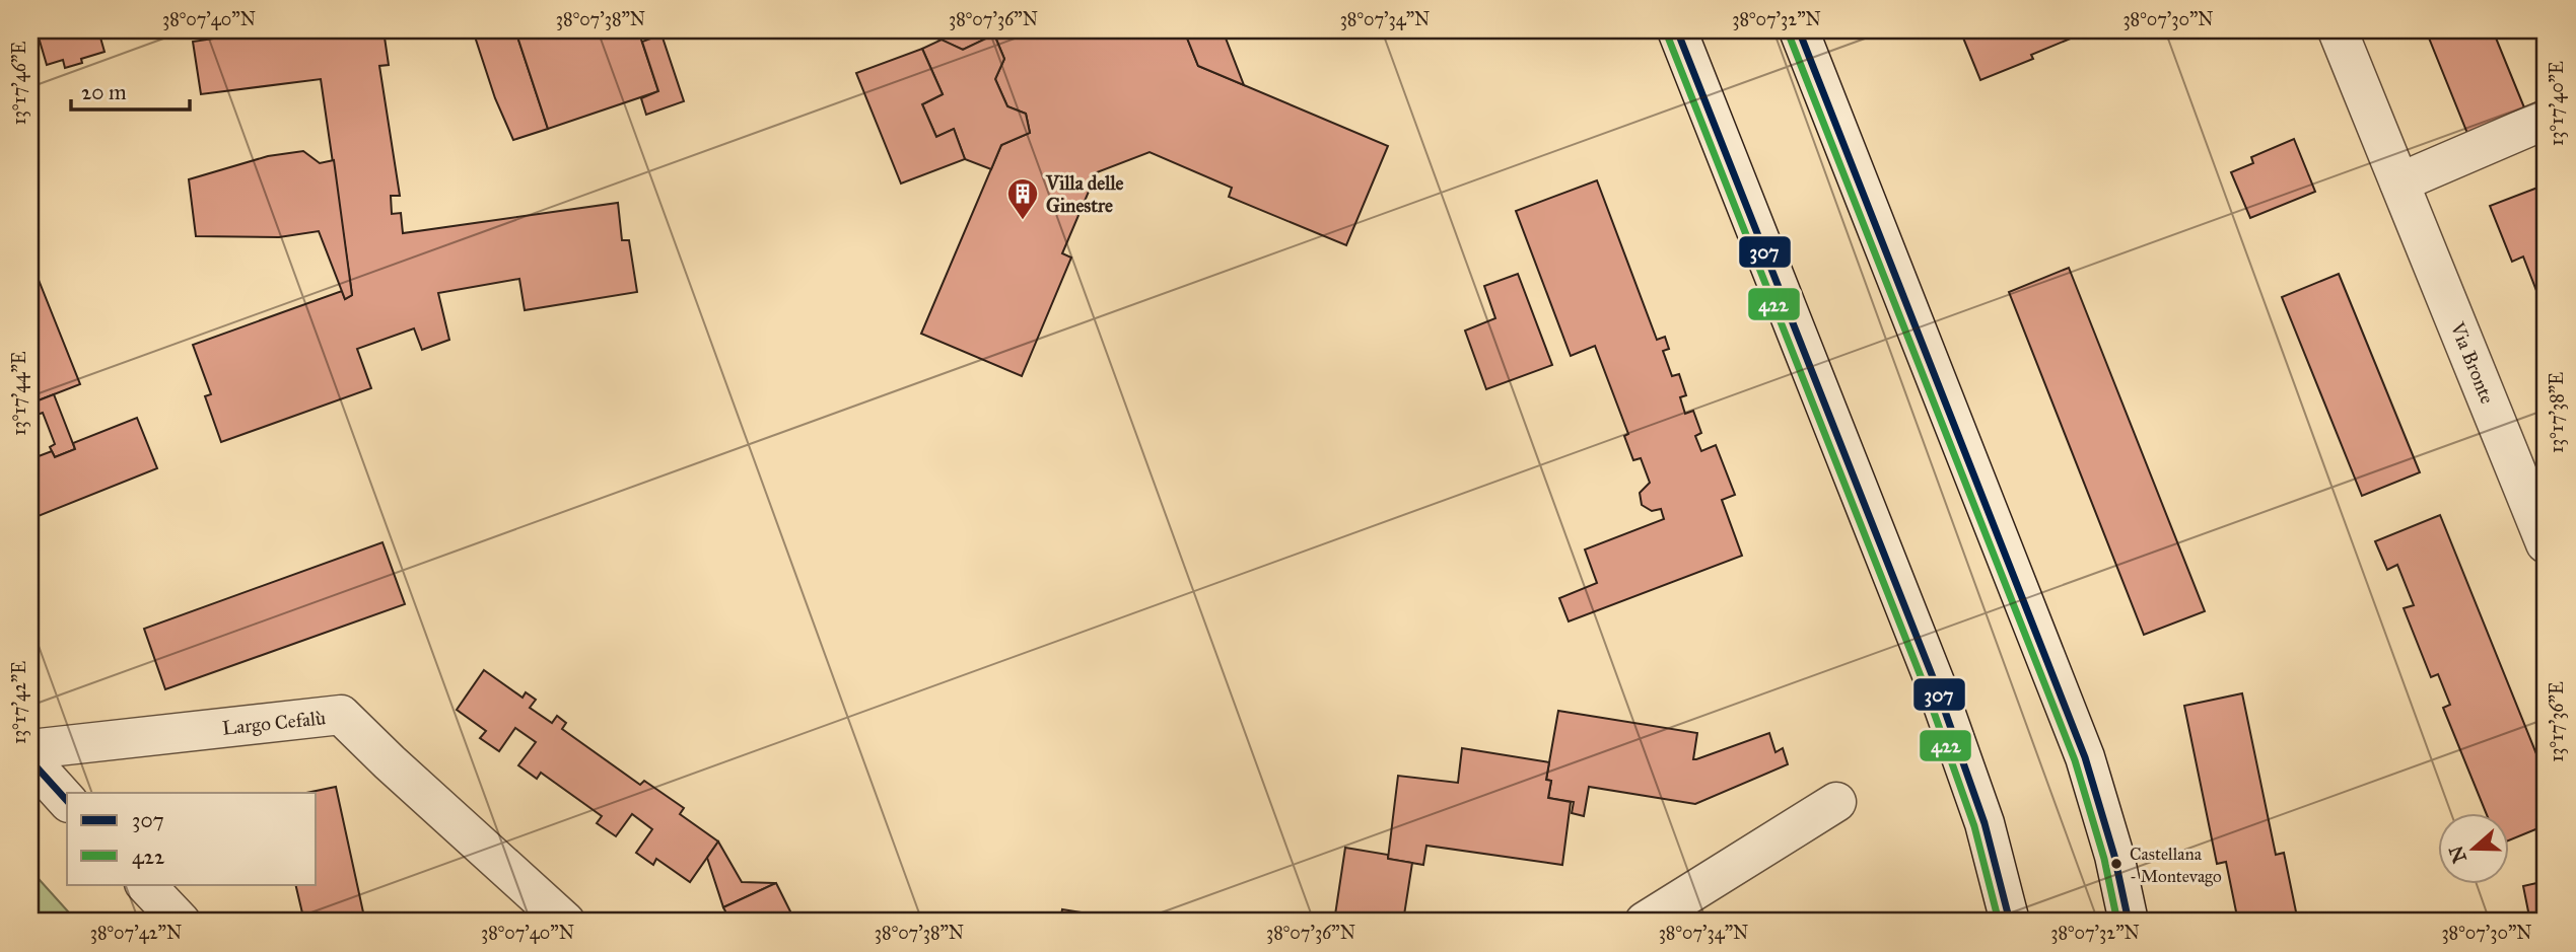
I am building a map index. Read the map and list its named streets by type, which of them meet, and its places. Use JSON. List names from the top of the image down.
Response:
{
  "streets": {
    "main road": ["Via Bronte", "Largo Cefalù"]
  },
  "places": {
    "building": ["Villa delle Ginestre"],
    "other": ["Castellana - Montevago"]
  },
  "lines": ["transit line 307", "transit line 422"],
  "legend": ["307", "422"],
  "scale_bar": "20 m",
  "north": "left",
  "coordinates": [
    "38°07'40\"N",
    "38°07'38\"N",
    "38°07'36\"N",
    "38°07'34\"N",
    "38°07'32\"N",
    "38°07'30\"N",
    "13°17'46\"E",
    "13°17'40\"E",
    "13°17'44\"E",
    "13°17'38\"E",
    "13°17'42\"E",
    "13°17'36\"E",
    "38°07'42\"N"
  ]
}
